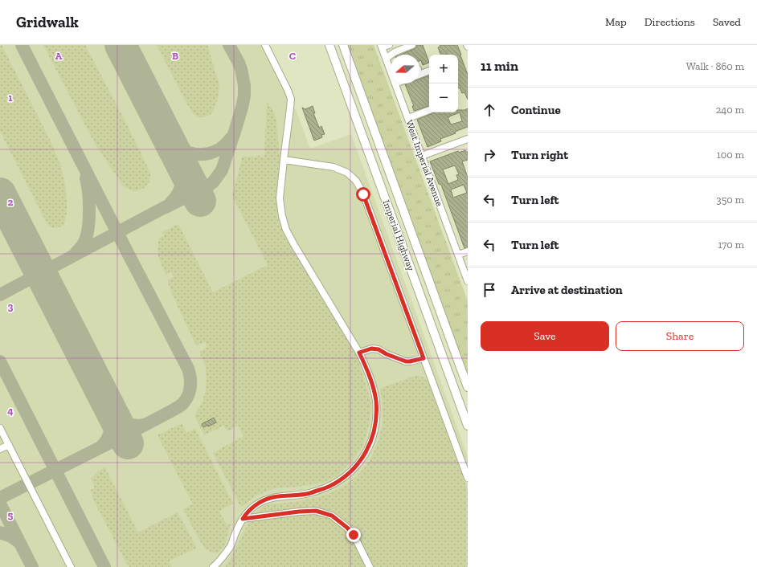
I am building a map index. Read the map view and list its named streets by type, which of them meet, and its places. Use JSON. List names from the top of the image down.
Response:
{
  "streets": {
    "main road": ["Imperial Highway"],
    "street": ["West Imperial Avenue"]
  },
  "north": "left",
  "page": {
    "header": "Gridwalk",
    "nav": ["Map", "Directions", "Saved"],
    "heading": ["11 min", "Walk · 860 m"],
    "map_buttons": ["+", "−"],
    "list": [
      ["Continue", "240 m"],
      ["Turn right", "100 m"],
      ["Turn left", "350 m"],
      ["Turn left", "170 m"],
      "Arrive at destination"
    ],
    "buttons": ["Save", "Share"]
  },
  "grid": {
    "columns": ["A", "B", "C"],
    "rows": [
      "1",
      "2",
      "3",
      "4",
      "5"
    ]
  }
}
